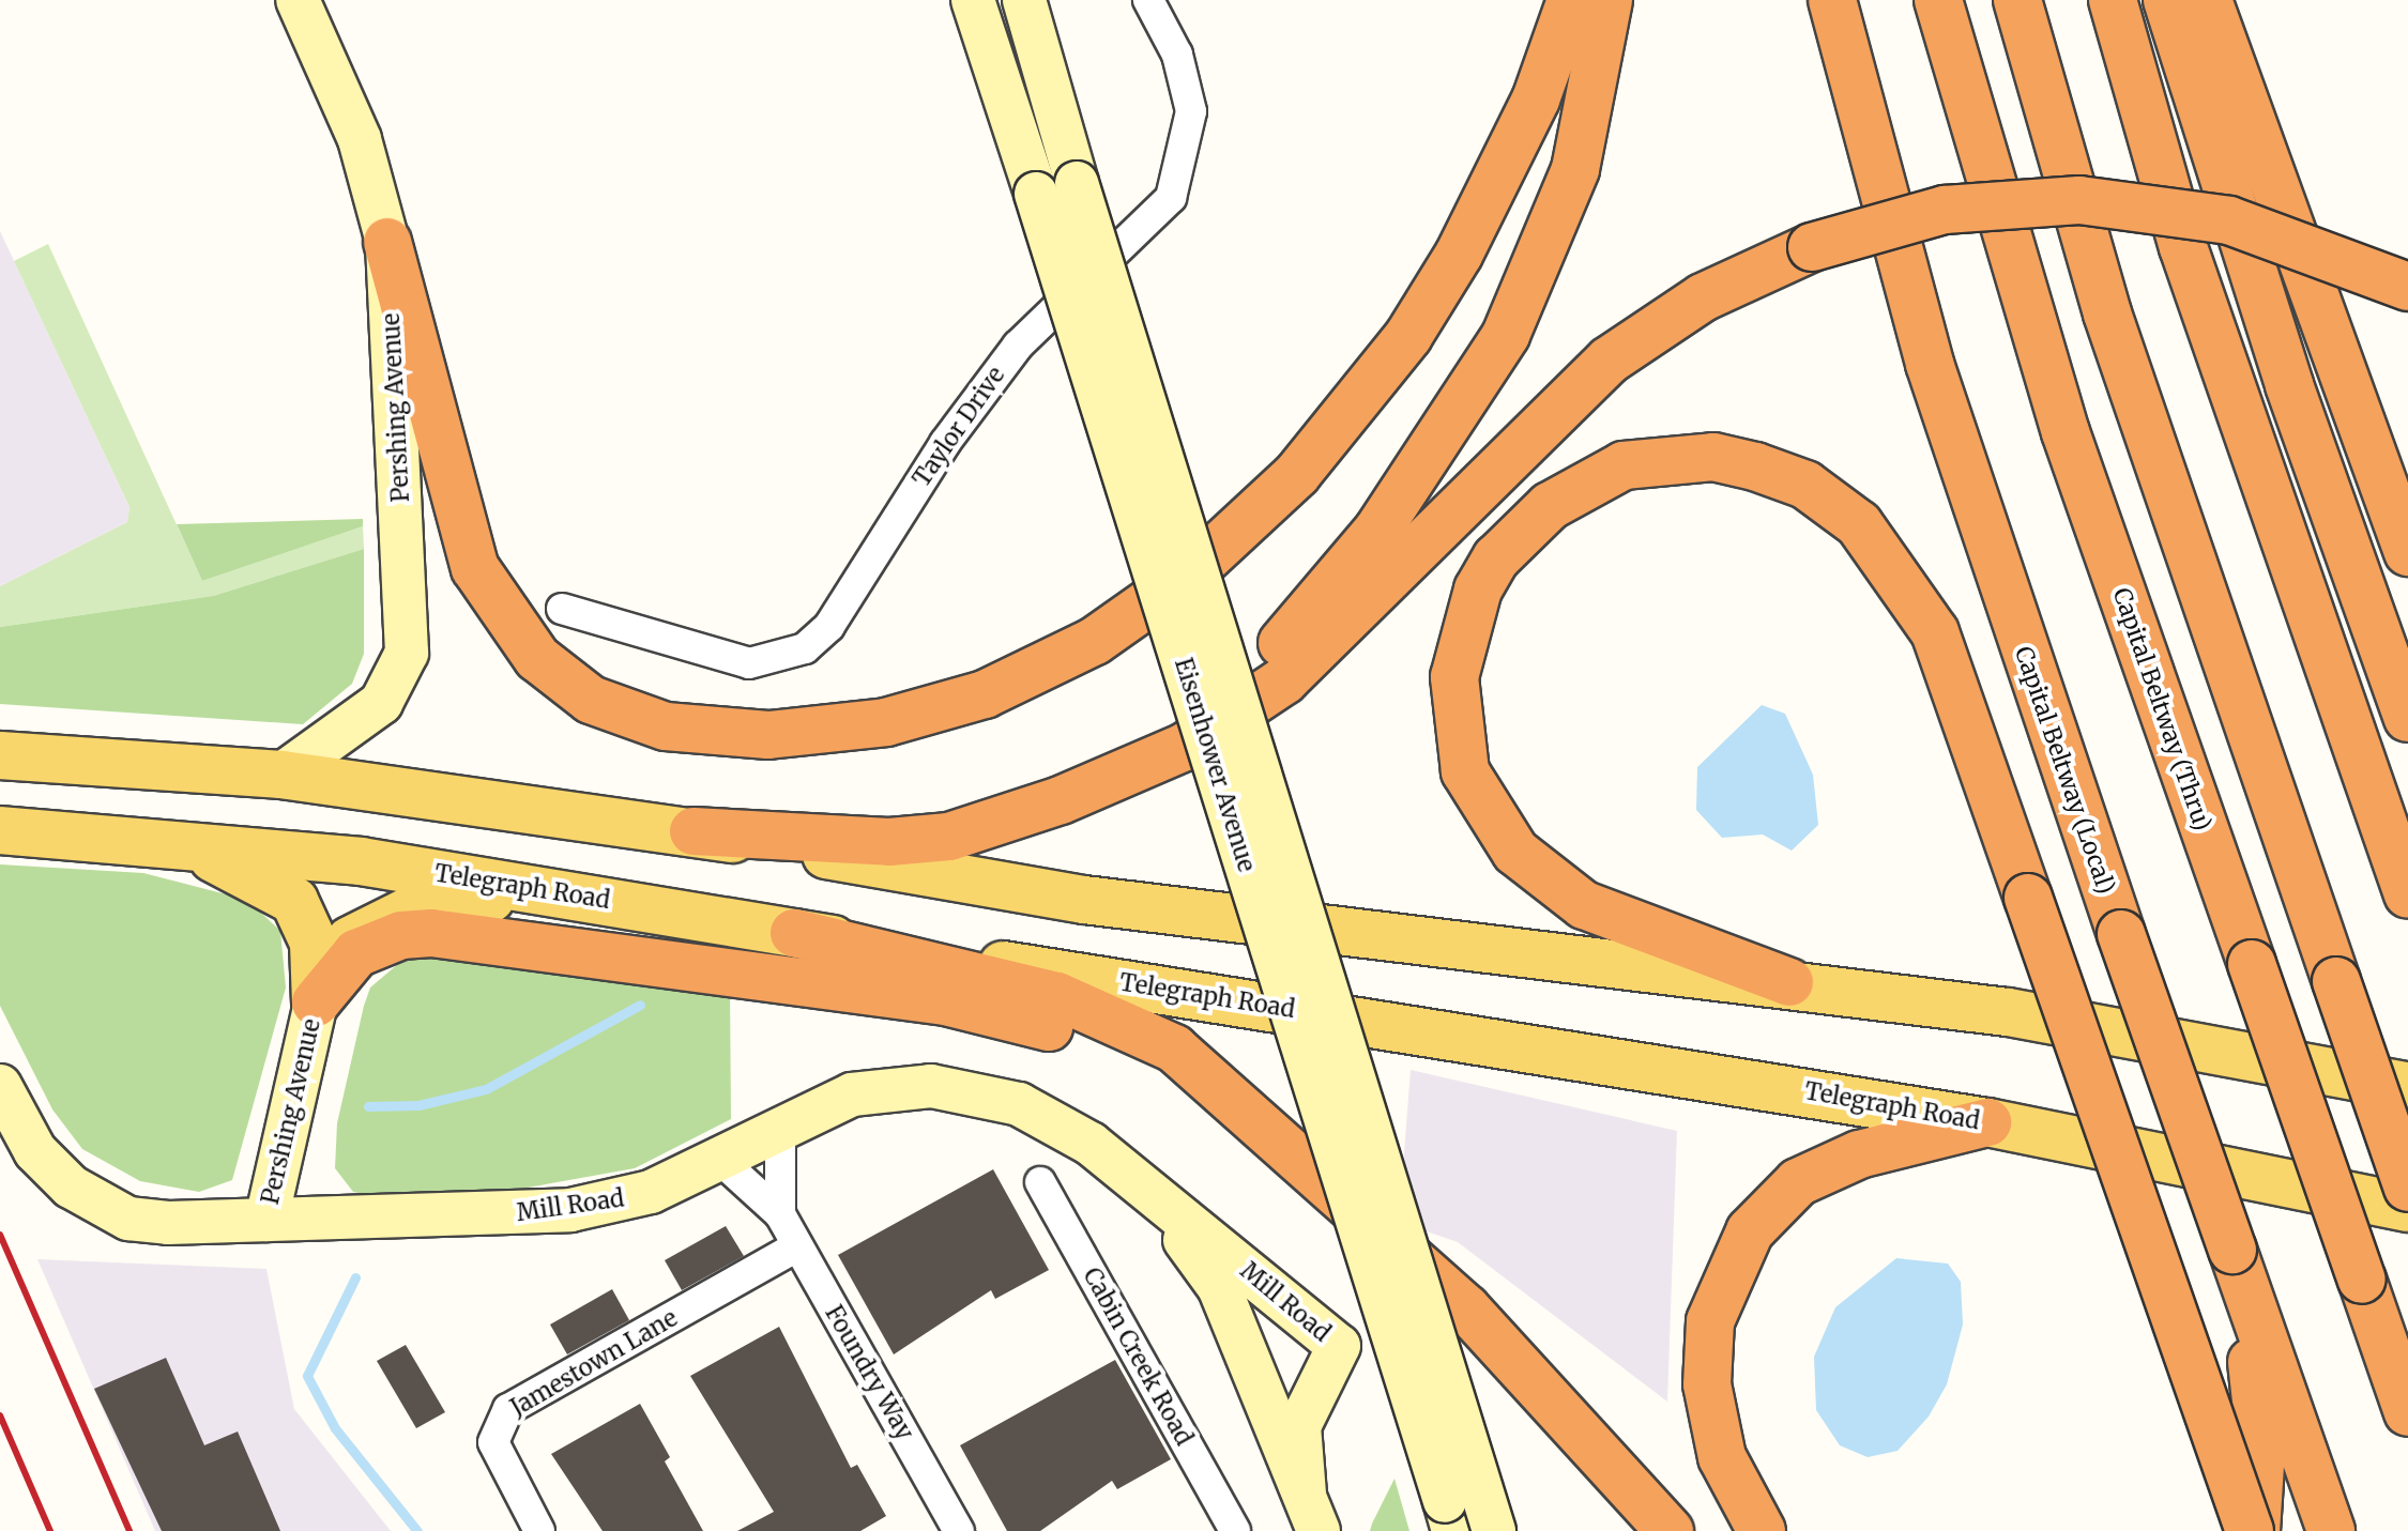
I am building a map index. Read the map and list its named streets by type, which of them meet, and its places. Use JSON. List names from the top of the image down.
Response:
{
  "streets": {
    "highway": ["Capital Beltway (Thru)", "Capital Beltway (Local)"],
    "main road": [
      "Pershing Avenue",
      "Eisenhower Avenue",
      "Telegraph Road",
      "Mill Road"
    ],
    "street": [
      "Taylor Drive",
      "Cabin Creek Road",
      "Jamestown Lane",
      "Foundry Way"
    ]
  },
  "crossings": [
    ["Pershing Avenue", "Mill Road"],
    ["Mill Road", "Foundry Way"],
    ["Jamestown Lane", "Foundry Way"]
  ]
}
